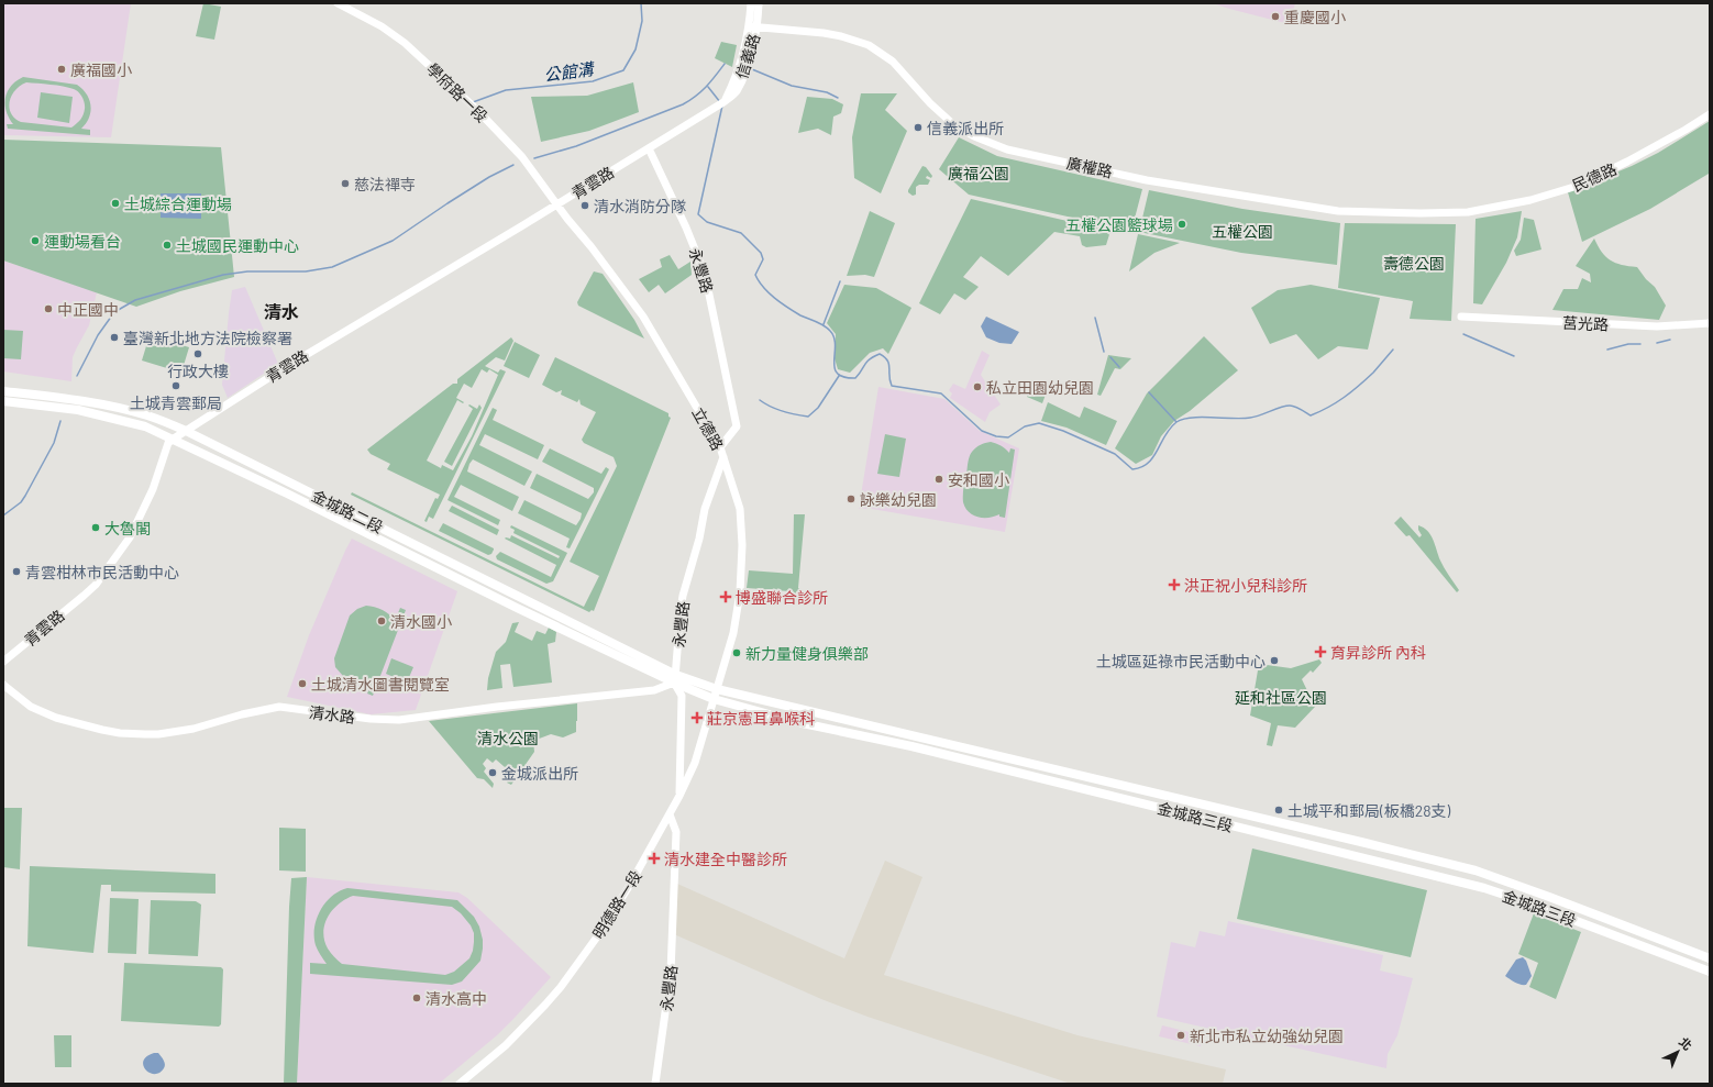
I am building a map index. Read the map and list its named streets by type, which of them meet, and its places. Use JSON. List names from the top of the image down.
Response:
{
  "streets": {
    "main road": ["金城路二段", "金城路三段"],
    "street": [
      "信義路",
      "學府路一段",
      "廣權路",
      "民德路",
      "青雲路",
      "永豐路",
      "莒光路",
      "立德路",
      "清水路",
      "明德路一段"
    ]
  },
  "crossings": [
    ["信義路", "廣權路"],
    ["信義路", "青雲路"],
    ["信義路", "永豐路"],
    ["學府路一段", "青雲路"],
    ["學府路一段", "立德路"],
    ["廣權路", "民德路"],
    ["青雲路", "永豐路"],
    ["青雲路", "立德路"],
    ["青雲路", "金城路二段"],
    ["永豐路", "立德路"],
    ["永豐路", "金城路二段"],
    ["永豐路", "清水路"],
    ["永豐路", "金城路三段"],
    ["永豐路", "明德路一段"],
    ["立德路", "金城路三段"],
    ["立德路", "明德路一段"],
    ["金城路二段", "清水路"],
    ["金城路二段", "金城路三段"],
    ["清水路", "金城路三段"],
    ["金城路三段", "明德路一段"]
  ],
  "districts": ["清水"],
  "water": ["公館溝"],
  "parks": [
    "廣福公園",
    "五權公園",
    "壽德公園",
    "延和社區公園",
    "清水公園"
  ],
  "places": {
    "other": [
      "重慶國小",
      "廣福國小",
      "信義派出所",
      "慈法禪寺",
      "土城綜合運動場",
      "清水消防分隊",
      "五權公園籃球場",
      "運動場看台",
      "土城國民運動中心",
      "中正國中",
      "臺灣新北地方法院檢察署",
      "行政大樓",
      "土城青雲郵局",
      "私立田園幼兒園",
      "安和國小",
      "詠樂幼兒園",
      "大魯閣",
      "青雲柑林市民活動中心",
      "清水國小",
      "新力量健身俱樂部",
      "土城區延祿市民活動中心",
      "土城清水圖書閱覽室",
      "金城派出所",
      "土城平和郵局(板橋28支)",
      "清水高中",
      "新北市私立幼強幼兒園"
    ],
    "health": [
      "洪正祝小兒科診所",
      "博盛聯合診所",
      "育昇診所 內科",
      "莊京憲耳鼻喉科",
      "清水建全中醫診所"
    ]
  },
  "north": "top right"
}
